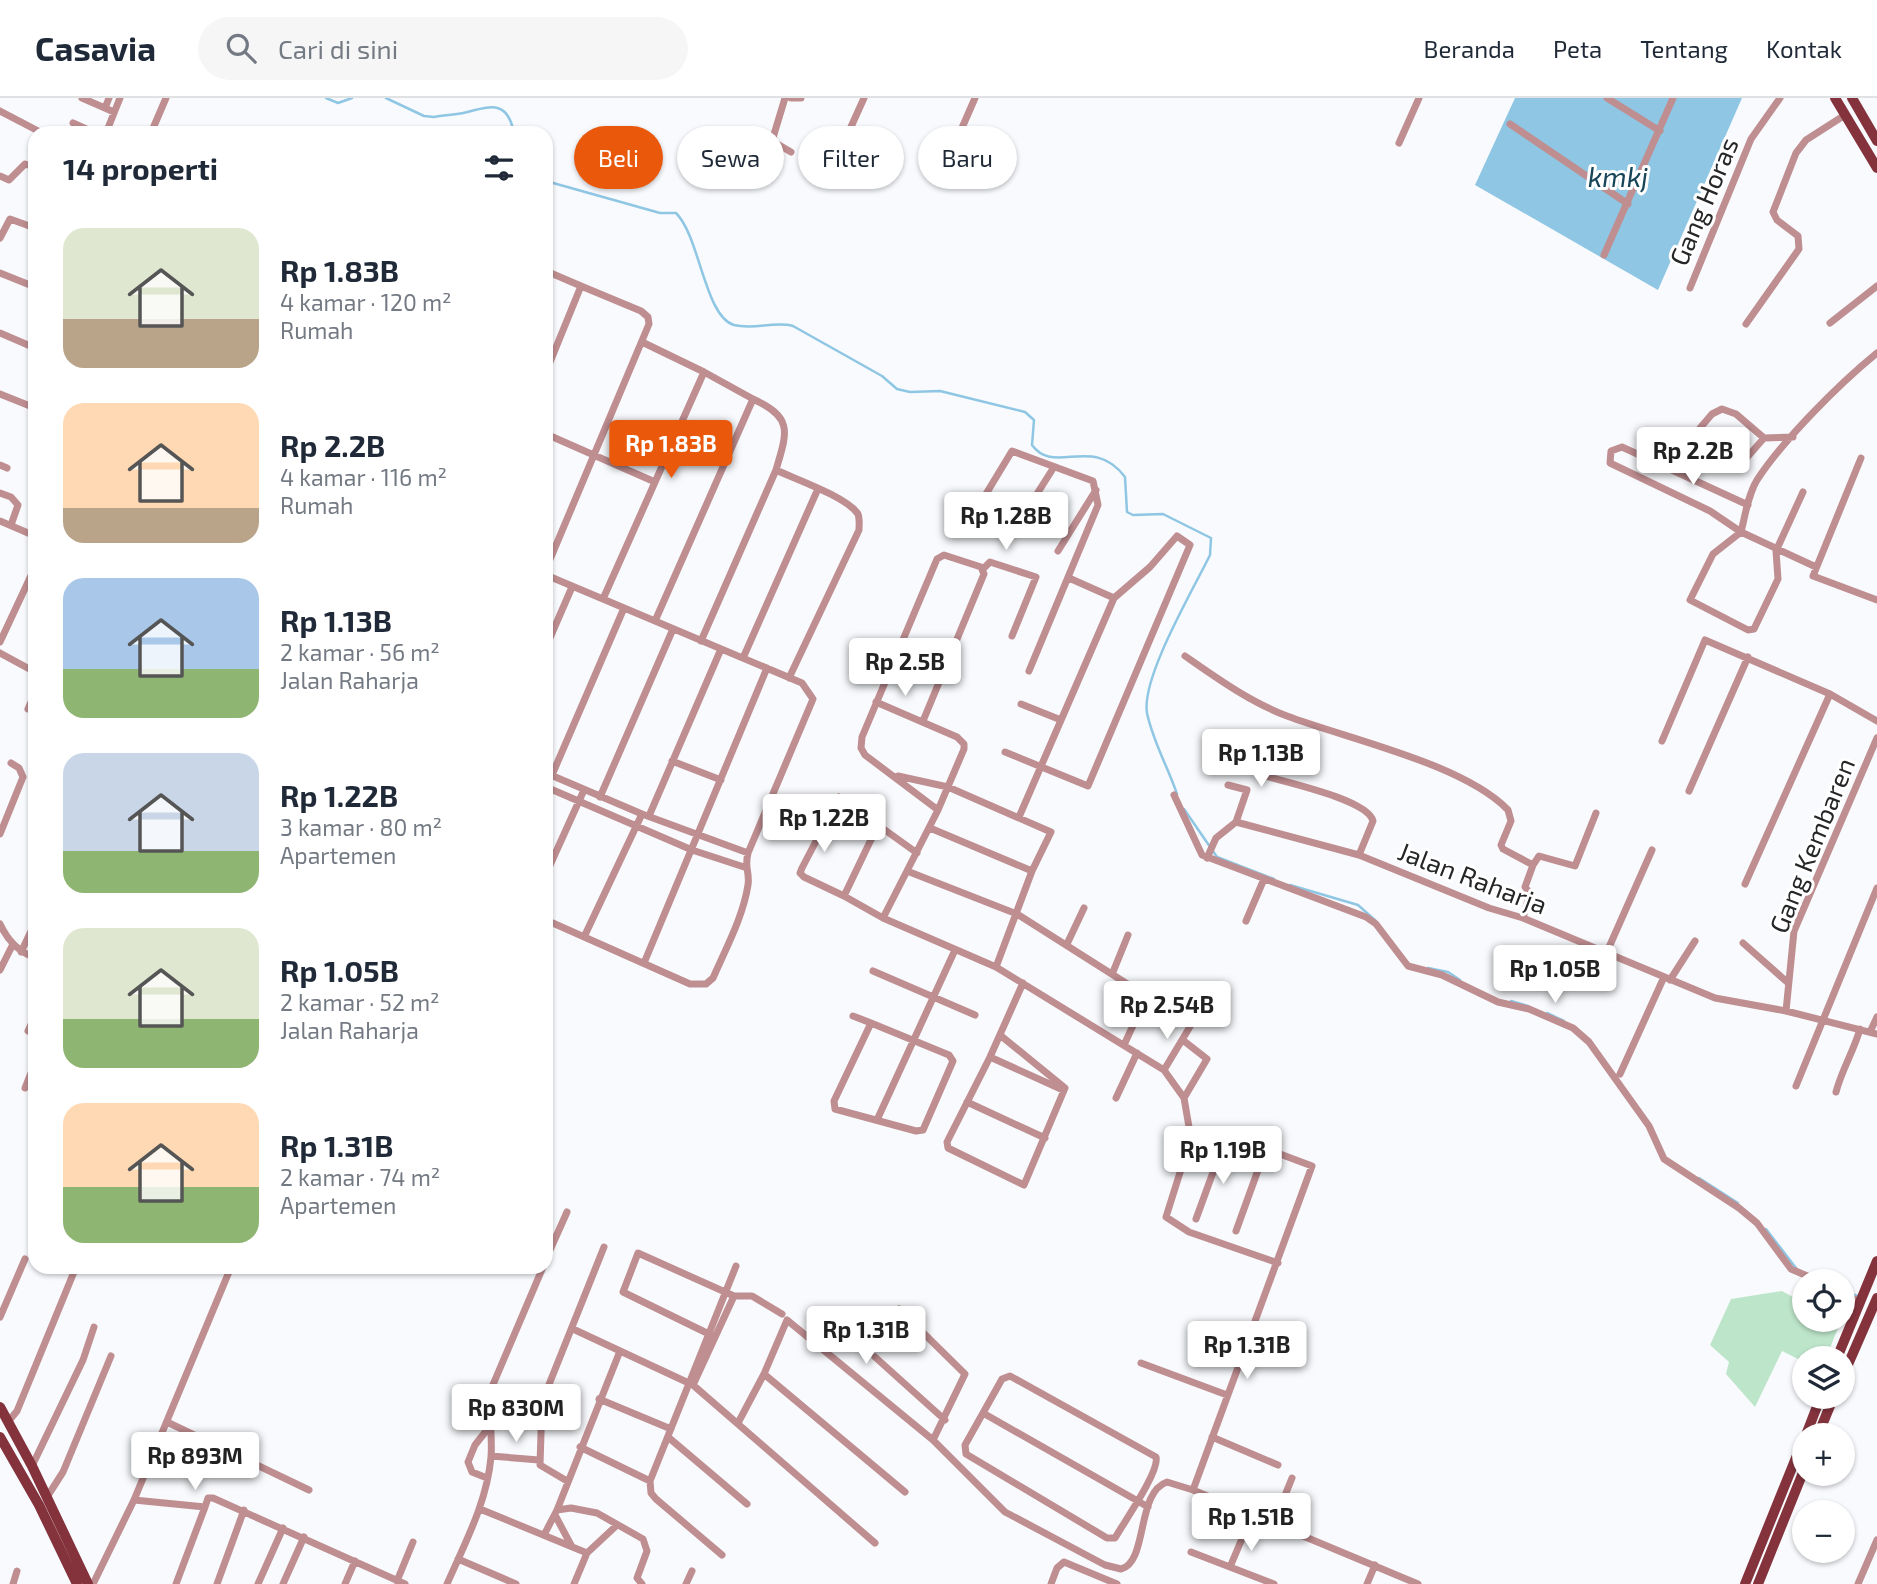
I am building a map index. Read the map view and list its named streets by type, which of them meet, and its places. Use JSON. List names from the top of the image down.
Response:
{
  "streets": {
    "street": ["Gang Horas", "Gang Kembaren", "Jalan Raharja"]
  },
  "crossings": [
    ["Gang Kembaren", "Jalan Raharja"]
  ],
  "water": ["kmkj"],
  "page": {
    "header": "Casavia",
    "search": "Cari di sini",
    "nav": [
      "Beranda",
      "Peta",
      "Tentang",
      "Kontak"
    ],
    "chip": [
      "Beli",
      "Sewa",
      "Filter",
      "Baru"
    ],
    "heading": "14 properti",
    "list": [
      {
        "name": "Rp 1.83B",
        "note": "4 kamar · 120 m² · Rumah"
      },
      {
        "name": "Rp 2.2B",
        "note": "4 kamar · 116 m² · Rumah"
      },
      {
        "name": "Rp 1.13B",
        "note": "2 kamar · 56 m² · Jalan Raharja"
      },
      {
        "name": "Rp 1.22B",
        "note": "3 kamar · 80 m² · Apartemen"
      },
      {
        "name": "Rp 1.05B",
        "note": "2 kamar · 52 m² · Jalan Raharja"
      },
      {
        "name": "Rp 1.31B",
        "note": "2 kamar · 74 m² · Apartemen"
      }
    ],
    "price": [
      "Rp 1.83B",
      "Rp 2.2B",
      "Rp 1.28B",
      "Rp 2.5B",
      "Rp 1.13B",
      "Rp 1.22B",
      "Rp 1.05B",
      "Rp 2.54B",
      "Rp 1.19B",
      "Rp 1.31B",
      "Rp 1.31B",
      "Rp 830M",
      "Rp 893M",
      "Rp 1.51B"
    ],
    "map_buttons": ["+", "−"]
  }
}
